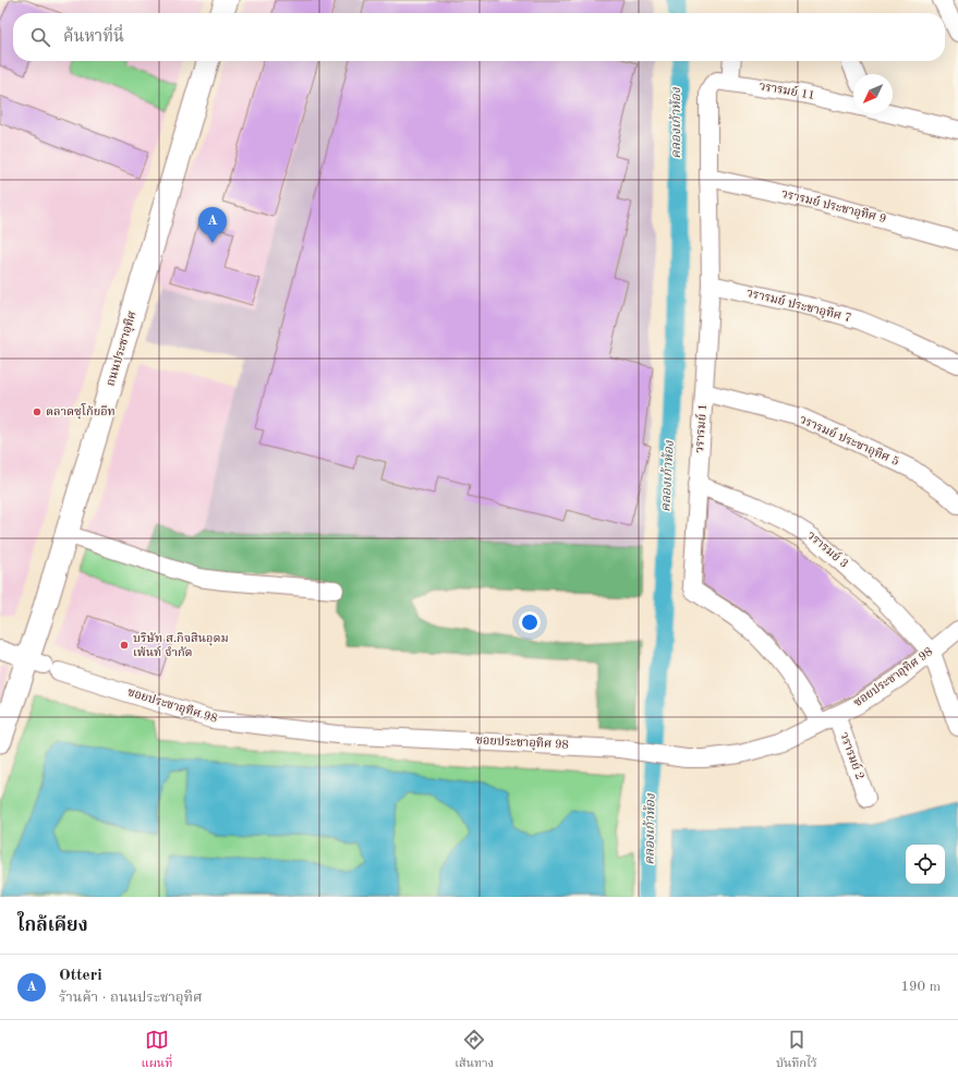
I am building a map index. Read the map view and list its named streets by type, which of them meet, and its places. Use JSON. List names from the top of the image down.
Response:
{
  "streets": {
    "main road": ["ถนนประชาอุทิศ"],
    "street": [
      "วรารมย์ 11",
      "วรารมย์ ประชาอุทิศ 9",
      "วรารมย์ ประชาอุทิศ 7",
      "วรารมย์ 1",
      "วรารมย์ ประชาอุทิศ 5",
      "วรารมย์ 3",
      "ซอยประชาอุทิศ 98",
      "วรารมย์ 2"
    ]
  },
  "crossings": [
    ["วรารมย์ 11", "วรารมย์ 1"],
    ["วรารมย์ ประชาอุทิศ 9", "วรารมย์ 1"],
    ["วรารมย์ ประชาอุทิศ 7", "วรารมย์ 1"],
    ["ถนนประชาอุทิศ", "ซอยประชาอุทิศ 98"],
    ["วรารมย์ 1", "วรารมย์ ประชาอุทิศ 5"],
    ["วรารมย์ 1", "วรารมย์ 3"],
    ["วรารมย์ 1", "ซอยประชาอุทิศ 98"],
    ["วรารมย์ 3", "ซอยประชาอุทิศ 98"],
    ["ซอยประชาอุทิศ 98", "วรารมย์ 2"]
  ],
  "water": ["คลองเก้าห้อง"],
  "places": ["ตลาดซุโก้ยอีท", "บริษัท ส.กิจสินอุดม เพ้นท์ จำกัด"],
  "north": "bottom left",
  "page": {
    "search": "ค้นหาที่นี่",
    "pins": "A",
    "heading": "ใกล้เคียง",
    "list": [
      {
        "mark": "A",
        "name": "Otteri",
        "note": "ร้านค้า · ถนนประชาอุทิศ",
        "value": "190 m"
      }
    ],
    "nav": ["แผนที่", "เส้นทาง", "บันทึกไว้"]
  }
}
